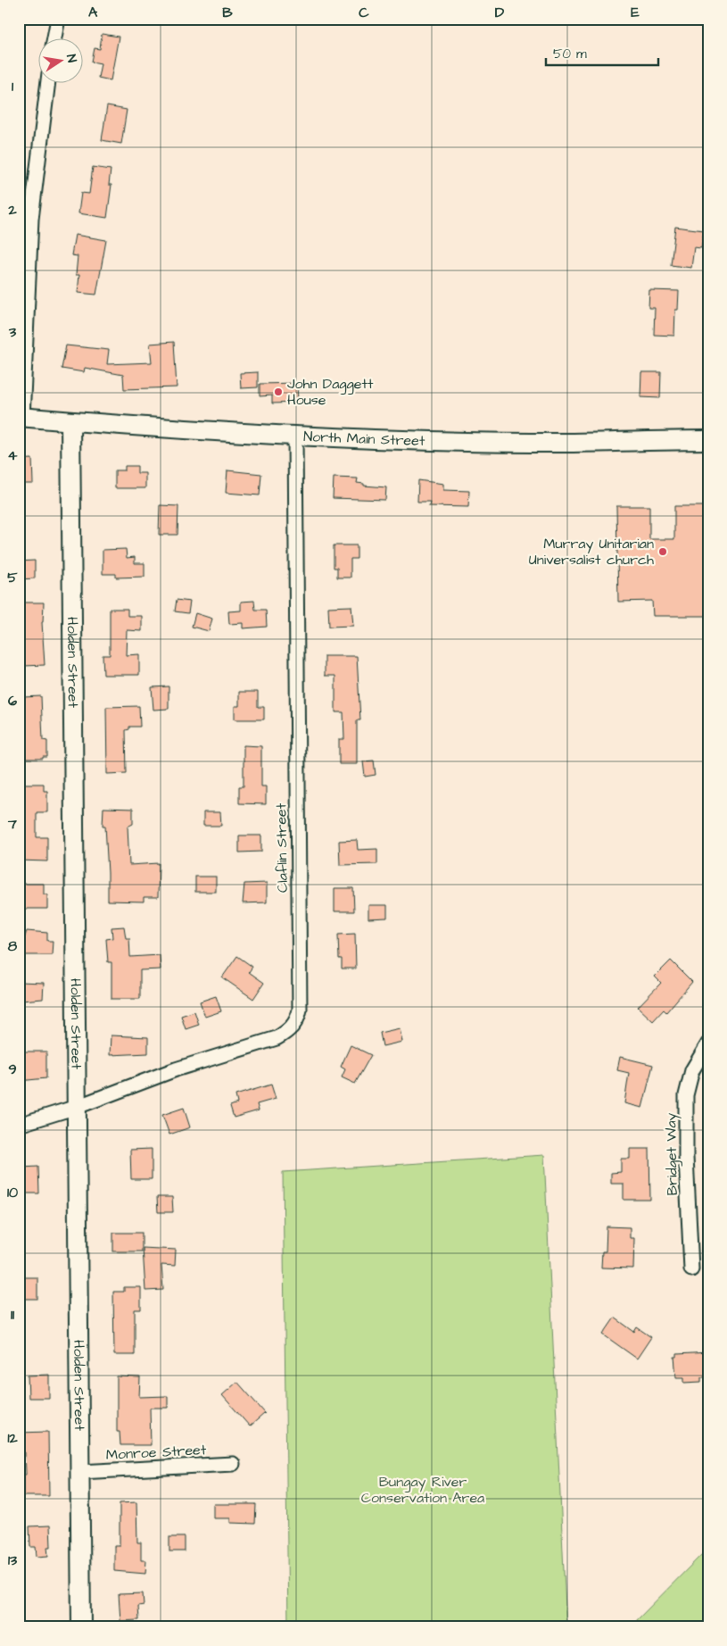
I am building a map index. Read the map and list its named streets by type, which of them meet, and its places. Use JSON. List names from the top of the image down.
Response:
{
  "streets": {
    "main road": ["North Main Street", "Holden Street"],
    "street": ["Claflin Street", "Bridget Way", "Monroe Street"]
  },
  "crossings": [
    ["North Main Street", "Holden Street"],
    ["North Main Street", "Claflin Street"],
    ["Holden Street", "Claflin Street"],
    ["Holden Street", "Monroe Street"]
  ],
  "parks": ["Bungay River Conservation Area"],
  "places": ["John Daggett House", "Murray Unitarian Universalist church"],
  "scale_bar": "50 m",
  "north": "right",
  "grid": {
    "columns": [
      "A",
      "B",
      "C",
      "D",
      "E"
    ],
    "rows": [
      "1",
      "2",
      "3",
      "4",
      "5",
      "6",
      "7",
      "8",
      "9",
      "10",
      "11",
      "12",
      "13"
    ]
  }
}
